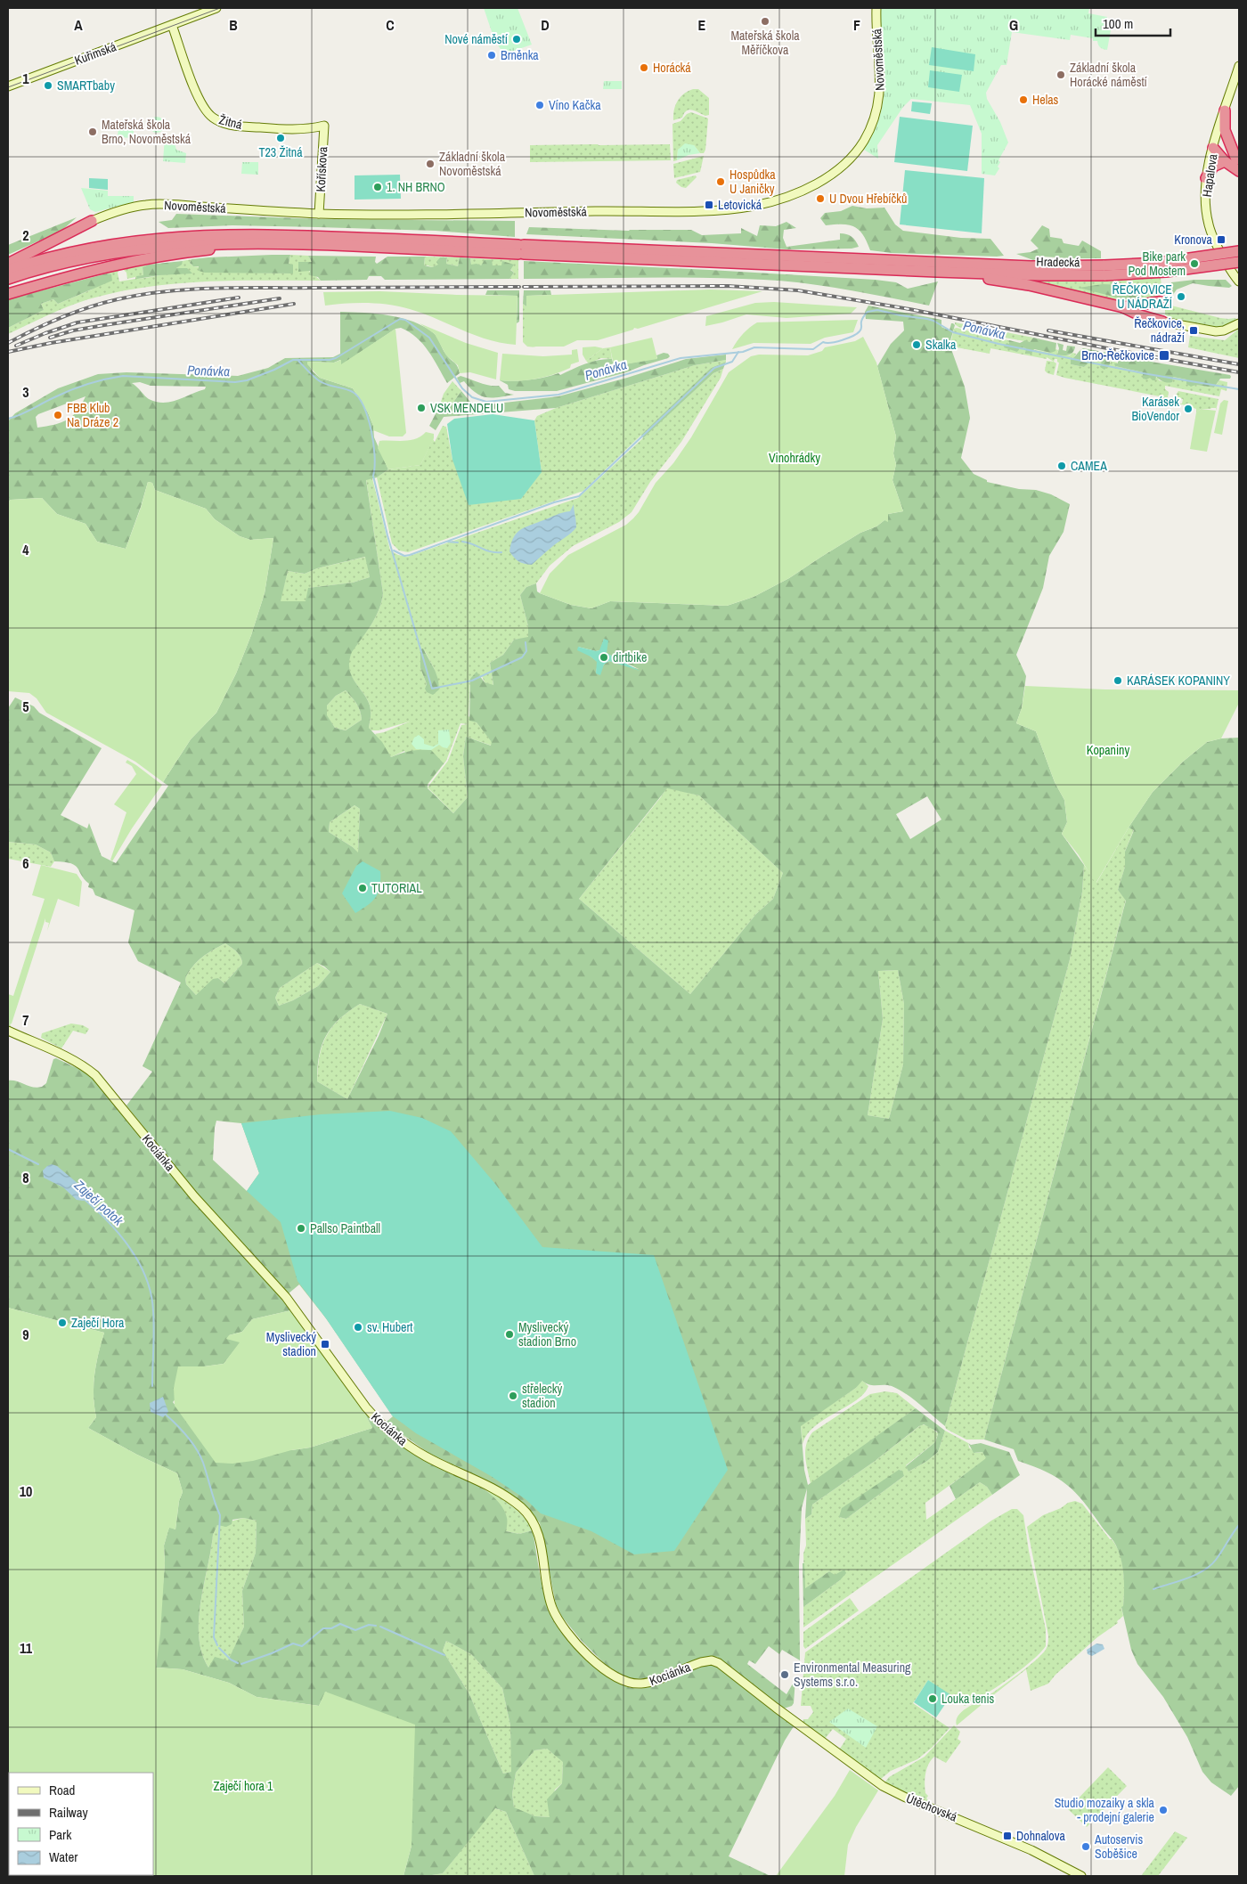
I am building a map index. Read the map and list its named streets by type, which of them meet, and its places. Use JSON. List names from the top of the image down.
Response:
{
  "streets": {
    "highway": ["Hradecká"],
    "street": [
      "Kuřimská",
      "Novoměstská",
      "Žitná",
      "Kořískova",
      "Hapalova",
      "Kociánka",
      "Útěchovská"
    ]
  },
  "crossings": [
    ["Kuřimská", "Žitná"],
    ["Novoměstská", "Kořískova"],
    ["Žitná", "Kořískova"],
    ["Kociánka", "Útěchovská"]
  ],
  "water": ["Ponávka", "Zaječí potok"],
  "parks": ["Vinohrádky", "Kopaniny", "Zaječí hora 1"],
  "places": {
    "other": [
      "Mateřská škola Měříčkova",
      "Nové náměstí",
      "Brněnka",
      "Horácká",
      "Základní škola Horácké náměstí",
      "SMARTbaby",
      "Helas",
      "Víno Kačka",
      "Mateřská škola Brno, Novoměstská",
      "T23 Žitná",
      "Základní škola Novoměstská",
      "Hospůdka U Janičky",
      "1. NH BRNO",
      "U Dvou Hřebíčků",
      "Bike park Pod Mostem",
      "ŘEČKOVICE U NÁDRAŽÍ",
      "Skalka",
      "VSK MENDELU",
      "Karásek BioVendor",
      "FBB Klub Na Dráze 2",
      "CAMEA",
      "dirtbike",
      "KARÁSEK KOPANINY",
      "TUTORIAL",
      "Pallso Paintball",
      "Zaječí Hora",
      "sv. Hubert",
      "Myslivecký stadion Brno",
      "střelecký stadion",
      "Environmental Measuring Systems s.r.o.",
      "Louka tenis",
      "Studio mozaiky a skla - prodejní galerie",
      "Autoservis Soběšice"
    ],
    "transit": [
      "Letovická",
      "Kronova",
      "Řečkovice, nádraží",
      "Brno-Řečkovice",
      "Myslivecký stadion",
      "Dohnalova"
    ]
  },
  "legend": [
    "Road",
    "Railway",
    "Park",
    "Water"
  ],
  "scale_bar": "100 m",
  "grid": {
    "columns": [
      "A",
      "B",
      "C",
      "D",
      "E",
      "F",
      "G"
    ],
    "rows": [
      "1",
      "2",
      "3",
      "4",
      "5",
      "6",
      "7",
      "8",
      "9",
      "10",
      "11"
    ]
  }
}
